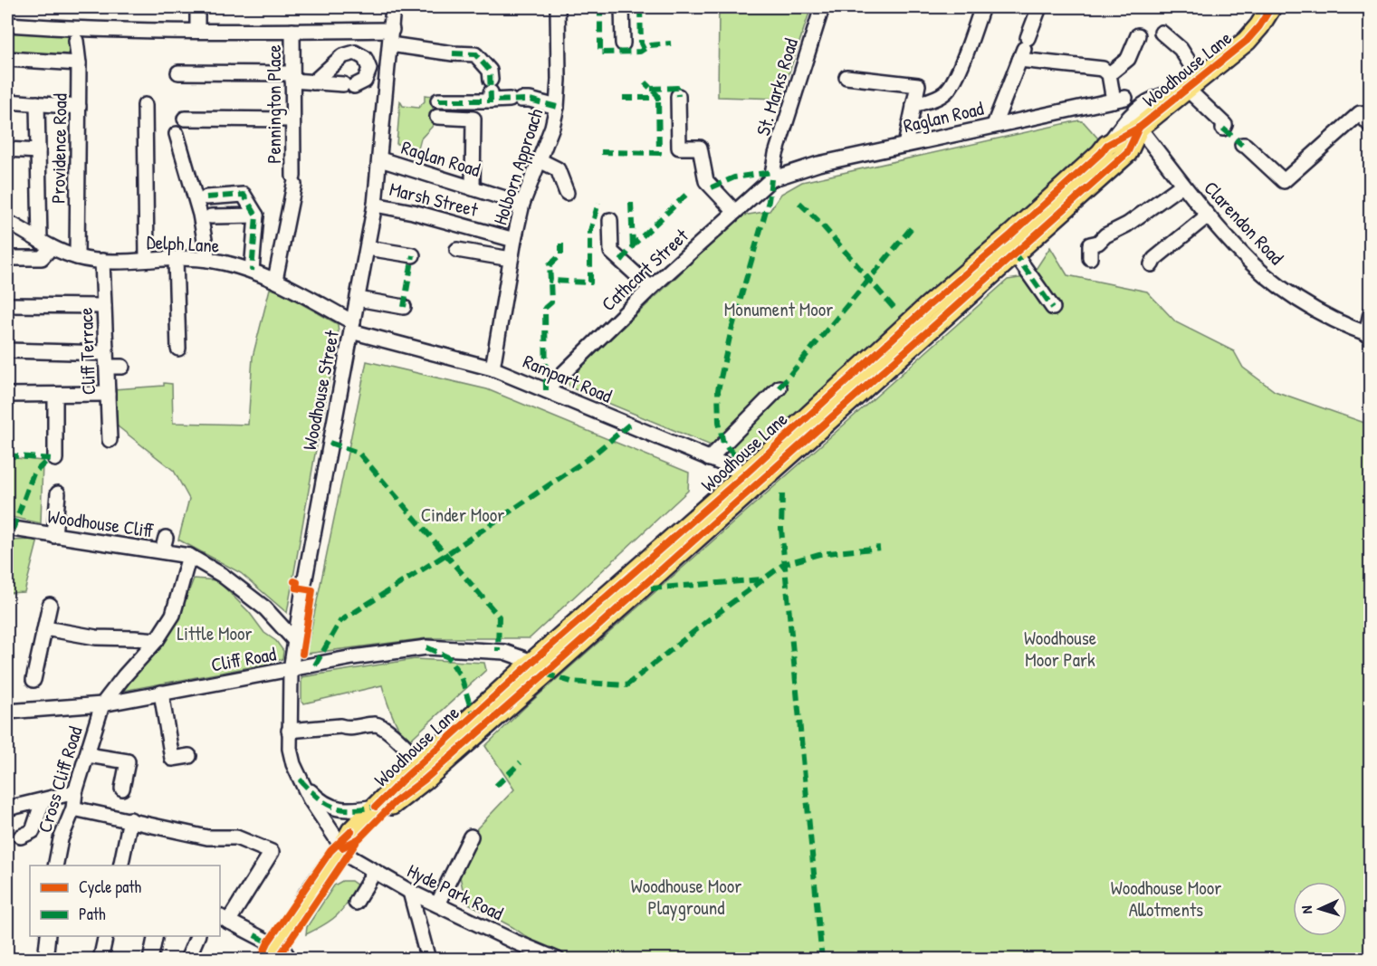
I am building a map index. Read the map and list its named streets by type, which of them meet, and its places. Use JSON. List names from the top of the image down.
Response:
{
  "streets": {
    "highway": ["Woodhouse Lane"],
    "street": [
      "St. Marks Road",
      "Pennington Place",
      "Raglan Road",
      "Providence Road",
      "Holborn Approach",
      "Marsh Street",
      "Clarendon Road",
      "Delph Lane",
      "Cathcart Street",
      "Cliff Terrace",
      "Rampart Road",
      "Woodhouse Street",
      "Woodhouse Cliff",
      "Cliff Road",
      "Cross Cliff Road",
      "Hyde Park Road"
    ]
  },
  "crossings": [
    ["Woodhouse Lane", "Clarendon Road"],
    ["Woodhouse Lane", "Rampart Road"],
    ["Woodhouse Lane", "Woodhouse Street"],
    ["Woodhouse Lane", "Cliff Road"],
    ["Woodhouse Lane", "Hyde Park Road"],
    ["St. Marks Road", "Raglan Road"],
    ["St. Marks Road", "Cathcart Street"],
    ["Pennington Place", "Delph Lane"],
    ["Raglan Road", "Holborn Approach"],
    ["Raglan Road", "Cathcart Street"],
    ["Raglan Road", "Woodhouse Street"],
    ["Providence Road", "Delph Lane"],
    ["Holborn Approach", "Marsh Street"],
    ["Holborn Approach", "Rampart Road"],
    ["Marsh Street", "Woodhouse Street"],
    ["Delph Lane", "Cliff Terrace"],
    ["Delph Lane", "Rampart Road"],
    ["Delph Lane", "Woodhouse Street"],
    ["Cathcart Street", "Rampart Road"],
    ["Rampart Road", "Woodhouse Street"],
    ["Woodhouse Street", "Woodhouse Cliff"],
    ["Woodhouse Street", "Cliff Road"],
    ["Woodhouse Street", "Hyde Park Road"],
    ["Cliff Road", "Cross Cliff Road"]
  ],
  "parks": [
    "Monument Moor",
    "Cinder Moor",
    "Little Moor",
    "Woodhouse Moor Park",
    "Woodhouse Moor Playground",
    "Woodhouse Moor Allotments"
  ],
  "legend": ["Cycle path", "Path"],
  "north": "left"
}
